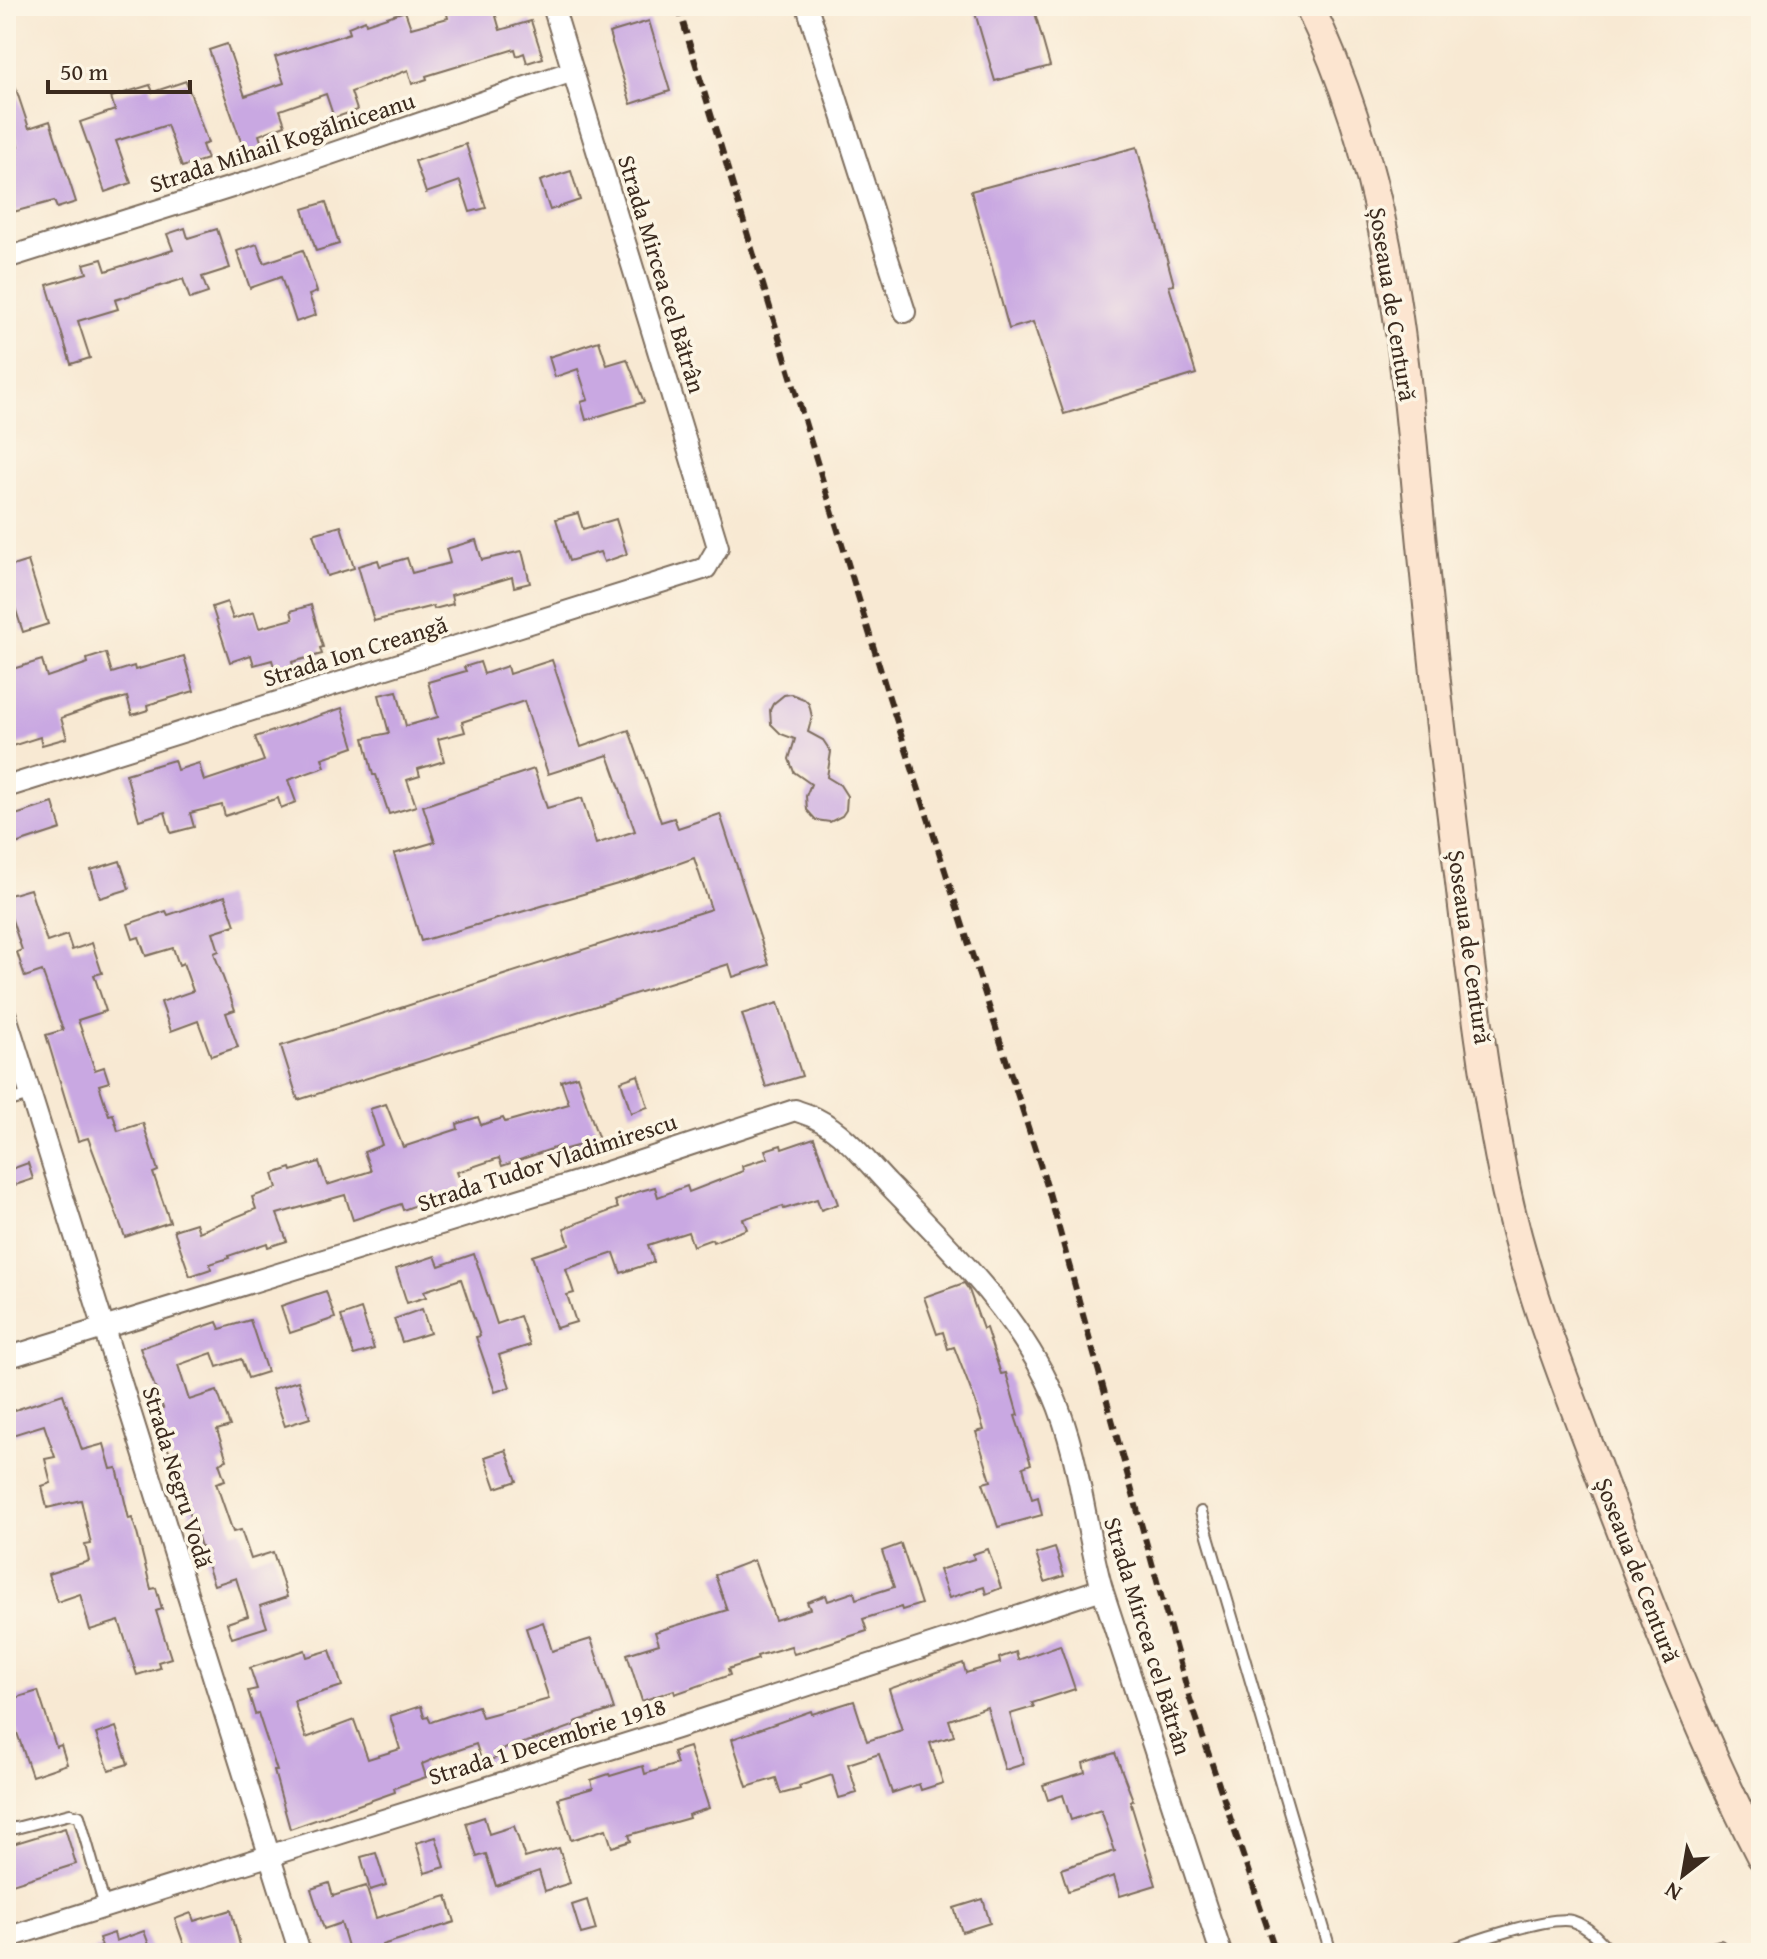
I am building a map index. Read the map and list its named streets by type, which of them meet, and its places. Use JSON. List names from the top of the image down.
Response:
{
  "streets": {
    "main road": ["Șoseaua de Centură"],
    "street": [
      "Strada Mihail Kogălniceanu",
      "Strada Mircea cel Bătrân",
      "Strada Ion Creangă",
      "Strada Tudor Vladimirescu",
      "Strada Negru Vodă",
      "Strada 1 Decembrie 1918"
    ]
  },
  "crossings": [
    ["Strada Mihail Kogălniceanu", "Strada Mircea cel Bătrân"],
    ["Strada Mircea cel Bătrân", "Strada Ion Creangă"],
    ["Strada Mircea cel Bătrân", "Strada Tudor Vladimirescu"],
    ["Strada Mircea cel Bătrân", "Strada 1 Decembrie 1918"],
    ["Strada Tudor Vladimirescu", "Strada Negru Vodă"],
    ["Strada Negru Vodă", "Strada 1 Decembrie 1918"]
  ],
  "scale_bar": "50 m",
  "north": "bottom left"
}
